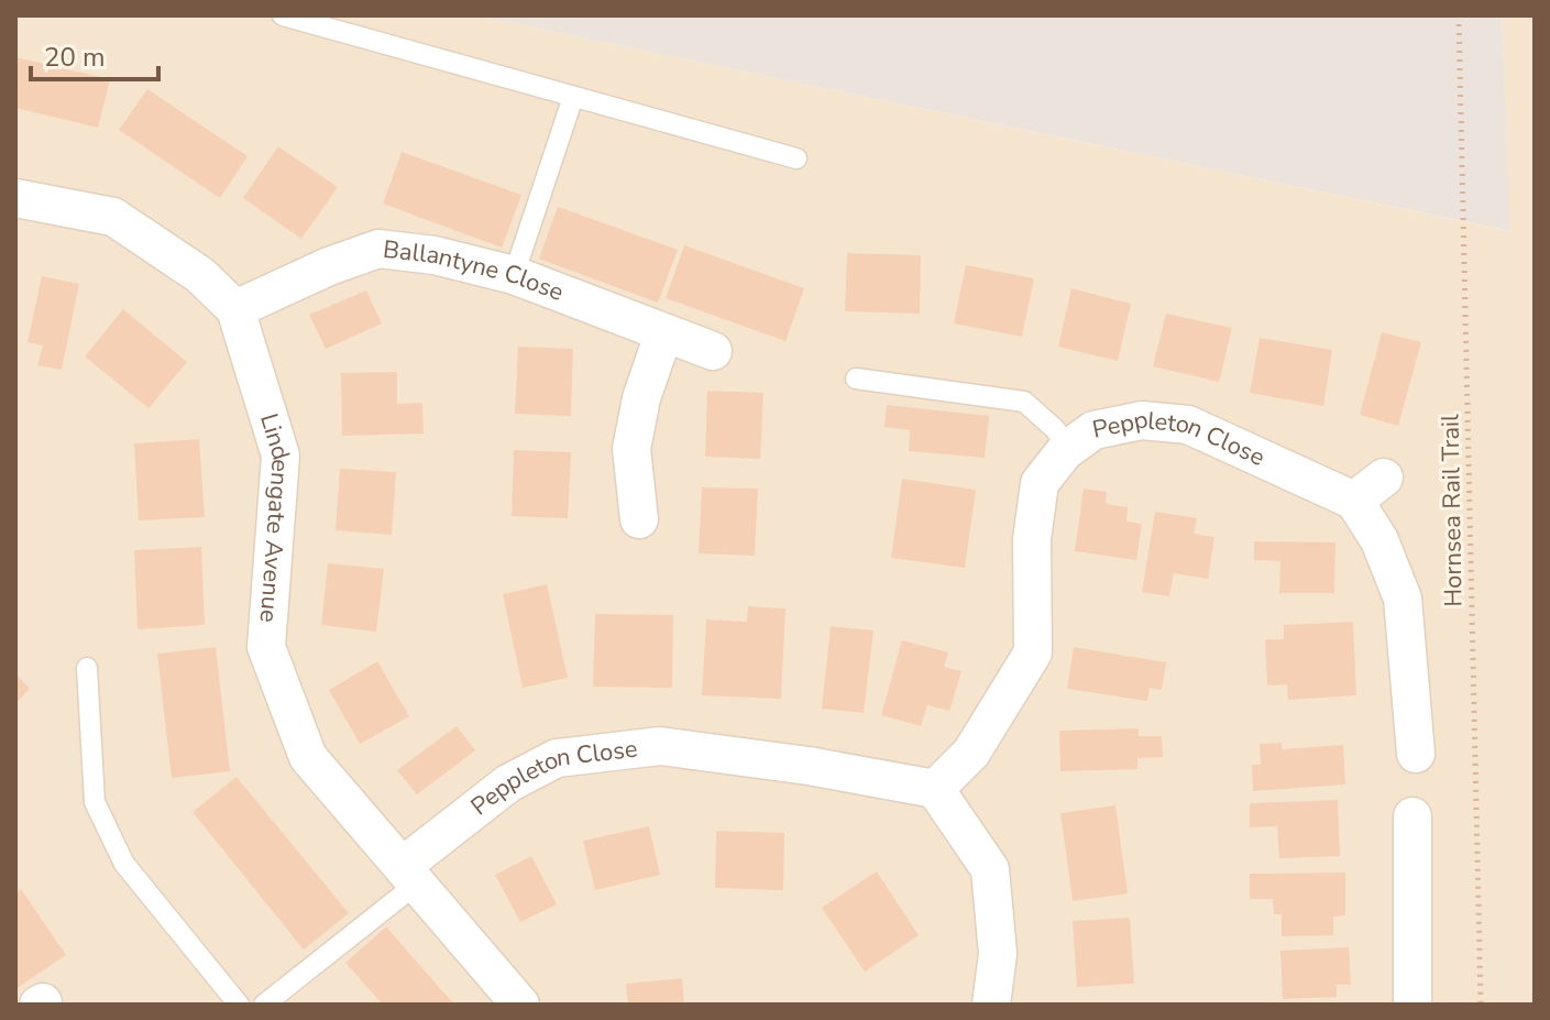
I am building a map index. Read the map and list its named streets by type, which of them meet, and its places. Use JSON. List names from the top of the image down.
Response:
{
  "streets": {
    "street": ["Ballantyne Close", "Peppleton Close", "Lindengate Avenue"],
    "path": ["Hornsea Rail Trail"]
  },
  "crossings": [
    ["Ballantyne Close", "Lindengate Avenue"],
    ["Peppleton Close", "Lindengate Avenue"]
  ],
  "scale_bar": "20 m"
}
